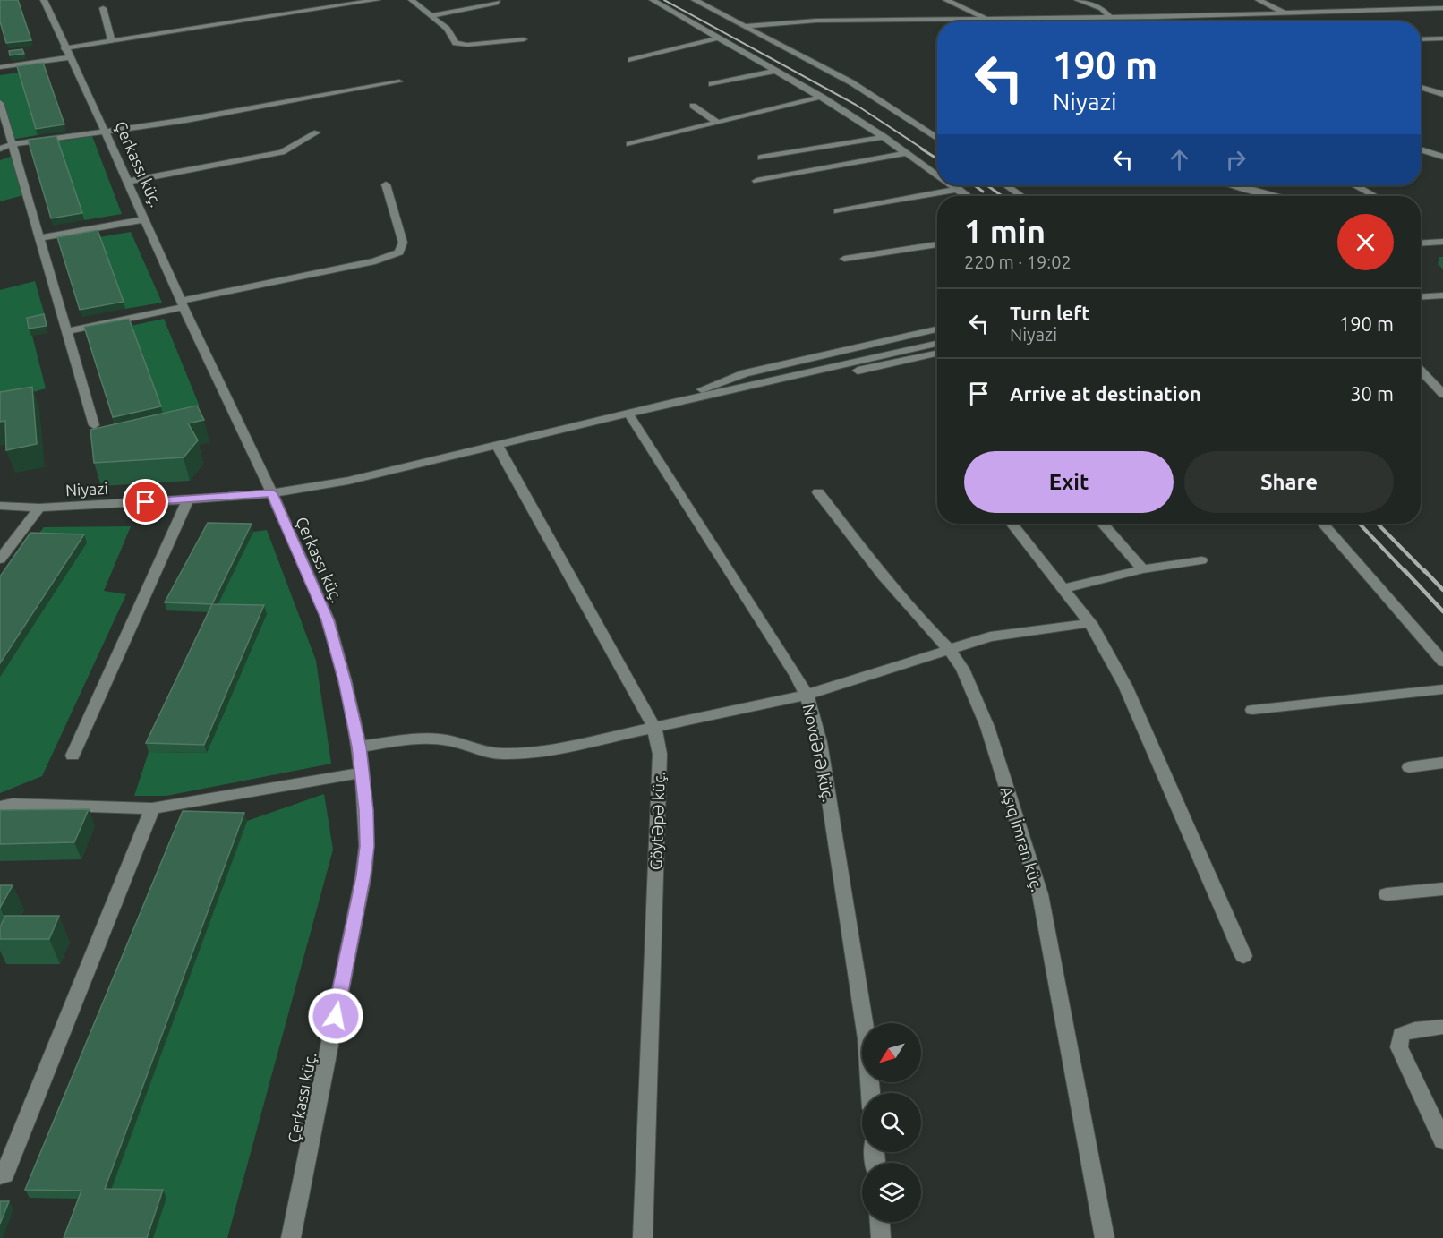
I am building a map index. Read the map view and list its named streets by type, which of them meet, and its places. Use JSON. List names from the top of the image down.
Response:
{
  "streets": {
    "street": [
      "Çerkassı küç.",
      "Niyazi",
      "Novdərə küç.",
      "Göytəpə küç.",
      "Aşıq İmran küç."
    ]
  },
  "crossings": [
    ["Çerkassı küç.", "Niyazi"],
    ["Niyazi", "Novdərə küç."],
    ["Niyazi", "Göytəpə küç."]
  ],
  "north": "bottom left",
  "page": {
    "turn": ["190 m", "Niyazi"],
    "heading": ["1 min", "220 m · 19:02"],
    "list": [
      {
        "name": "Turn left",
        "note": "Niyazi",
        "value": "190 m"
      },
      {
        "name": "Arrive at destination",
        "value": "30 m"
      }
    ],
    "buttons": ["Exit", "Share"]
  }
}
